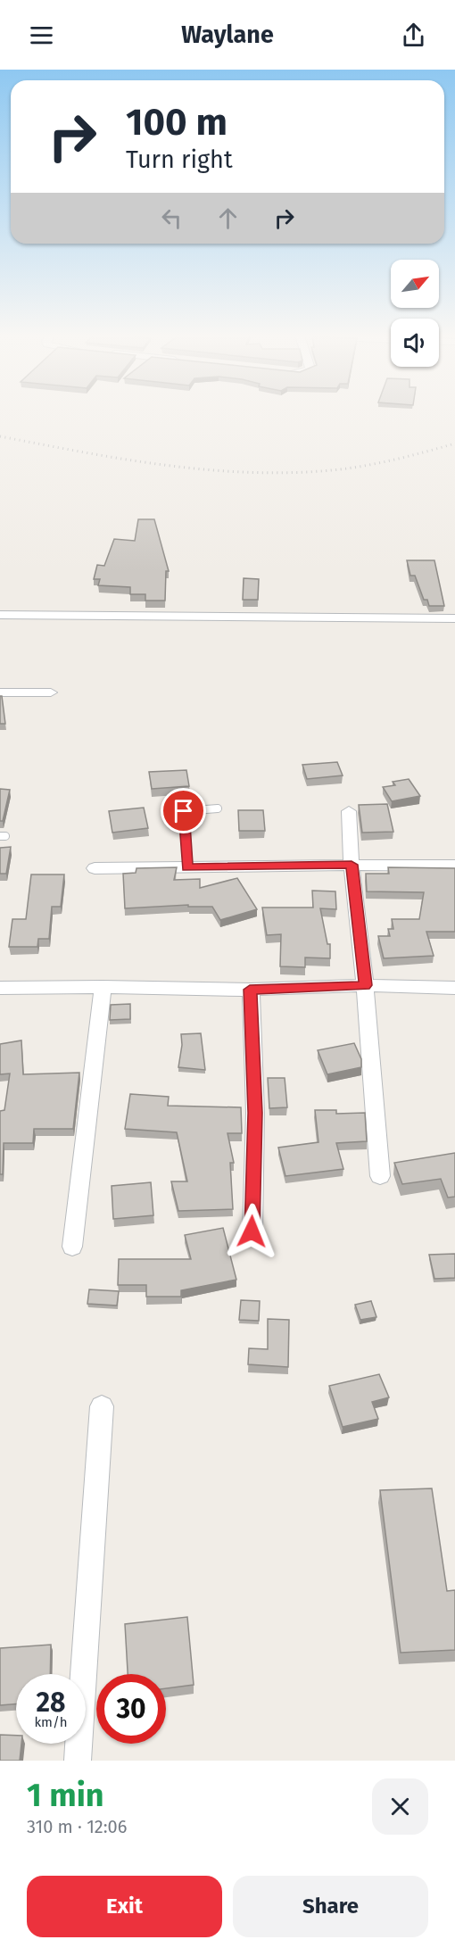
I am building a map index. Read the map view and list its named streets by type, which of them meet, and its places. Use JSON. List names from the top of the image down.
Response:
{
  "north": "top right",
  "page": {
    "header": "Waylane",
    "turn": ["100 m", "Turn right"],
    "speed": "28 km/h",
    "limit": "30",
    "heading": ["1 min", "310 m · 12:06"],
    "buttons": ["Exit", "Share"]
  }
}
